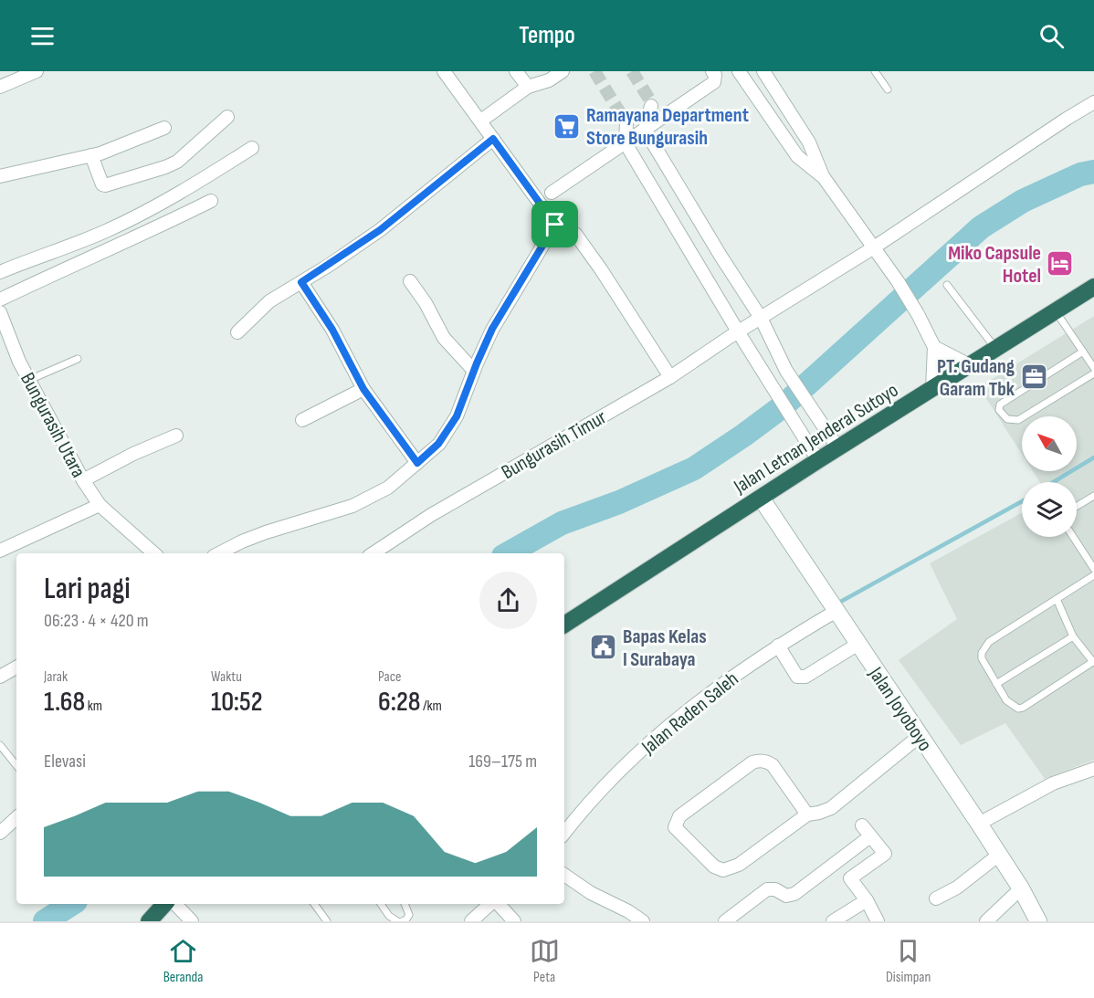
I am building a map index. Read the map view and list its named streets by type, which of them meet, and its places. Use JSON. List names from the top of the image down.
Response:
{
  "streets": {
    "highway": ["Jalan Letnan Jenderal Sutoyo"],
    "street": [
      "Bungurasih Utara",
      "Bungurasih Timur",
      "Jalan Joyoboyo",
      "Jalan Raden Saleh"
    ]
  },
  "crossings": [
    ["Jalan Letnan Jenderal Sutoyo", "Jalan Joyoboyo"],
    ["Jalan Joyoboyo", "Jalan Raden Saleh"]
  ],
  "places": {
    "supermarket": ["Ramayana Department Store Bungurasih"],
    "hotel": ["Miko Capsule Hotel"],
    "office": ["PT. Gudang Garam Tbk"],
    "public building": ["Bapas Kelas I Surabaya"]
  },
  "north": "top left",
  "page": {
    "header": "Tempo",
    "heading": ["Lari pagi", "06:23 · 4 × 420 m"],
    "stats": [
      ["Jarak", "1.68 km"],
      ["Waktu", "10:52"],
      ["Pace", "6:28 /km"]
    ],
    "chart": ["Elevasi", "169–175 m"],
    "tabs": ["Beranda", "Peta", "Disimpan"]
  }
}
